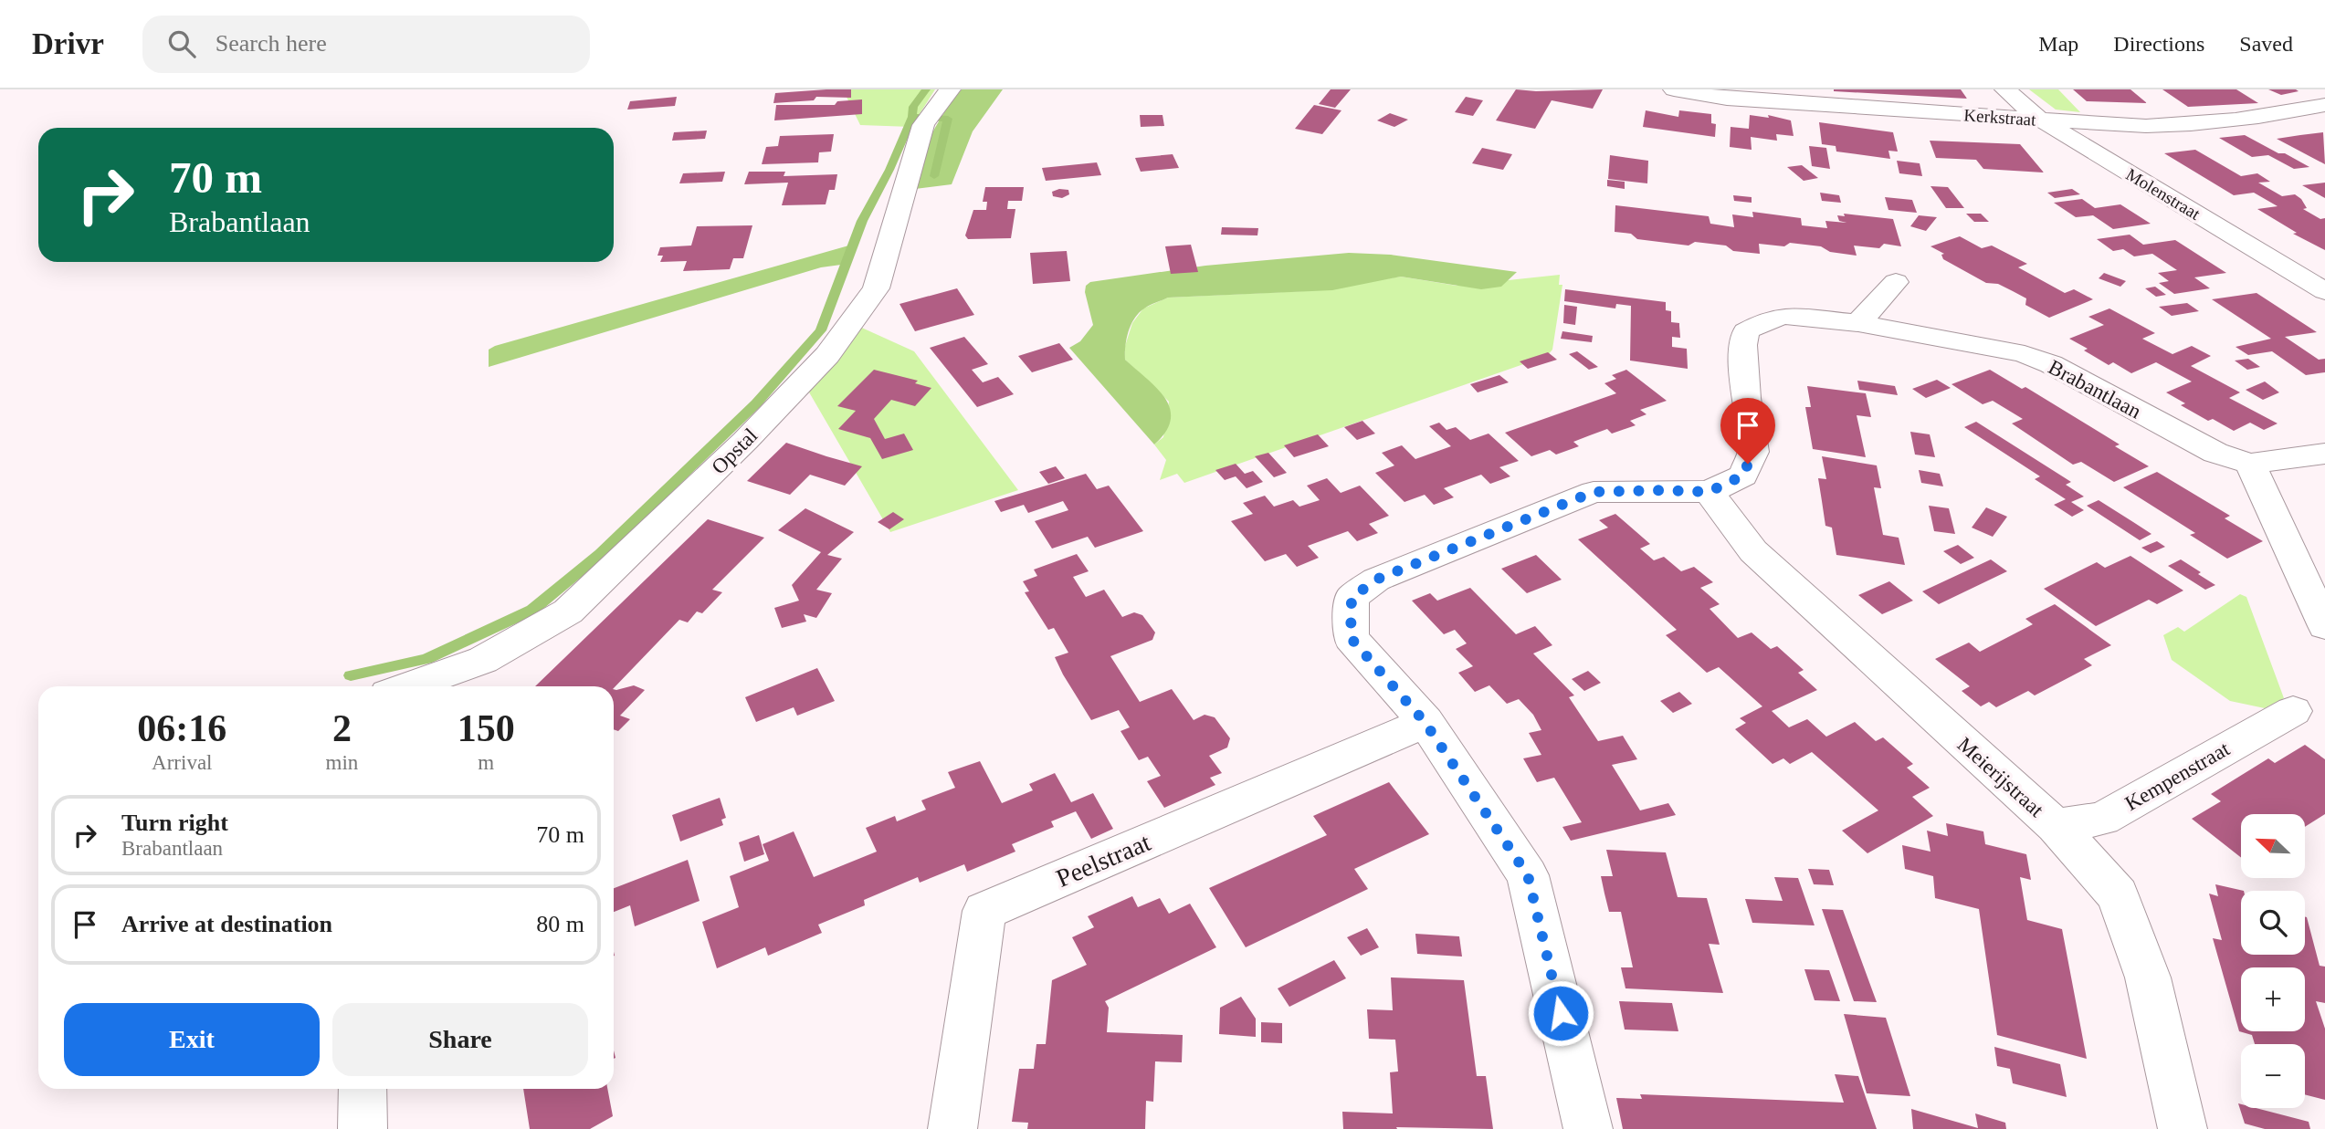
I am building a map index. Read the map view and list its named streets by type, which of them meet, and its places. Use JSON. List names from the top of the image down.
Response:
{
  "streets": {
    "street": [
      "Kerkstraat",
      "Molenstraat",
      "Brabantlaan",
      "Opstal",
      "Kempenstraat",
      "Meierijstraat",
      "Peelstraat"
    ]
  },
  "crossings": [
    ["Kerkstraat", "Molenstraat"],
    ["Brabantlaan", "Meierijstraat"],
    ["Brabantlaan", "Peelstraat"],
    ["Kempenstraat", "Meierijstraat"]
  ],
  "north": "top left",
  "page": {
    "header": "Drivr",
    "search": "Search here",
    "nav": ["Map", "Directions", "Saved"],
    "turn": ["70 m", "Brabantlaan"],
    "eta": [
      "06:16",
      "Arrival",
      "2",
      "min",
      "150",
      "m"
    ],
    "list": [
      {
        "name": "Turn right",
        "note": "Brabantlaan",
        "value": "70 m"
      },
      {
        "name": "Arrive at destination",
        "value": "80 m"
      }
    ],
    "map_buttons": ["+", "−"],
    "buttons": ["Exit", "Share"]
  }
}
